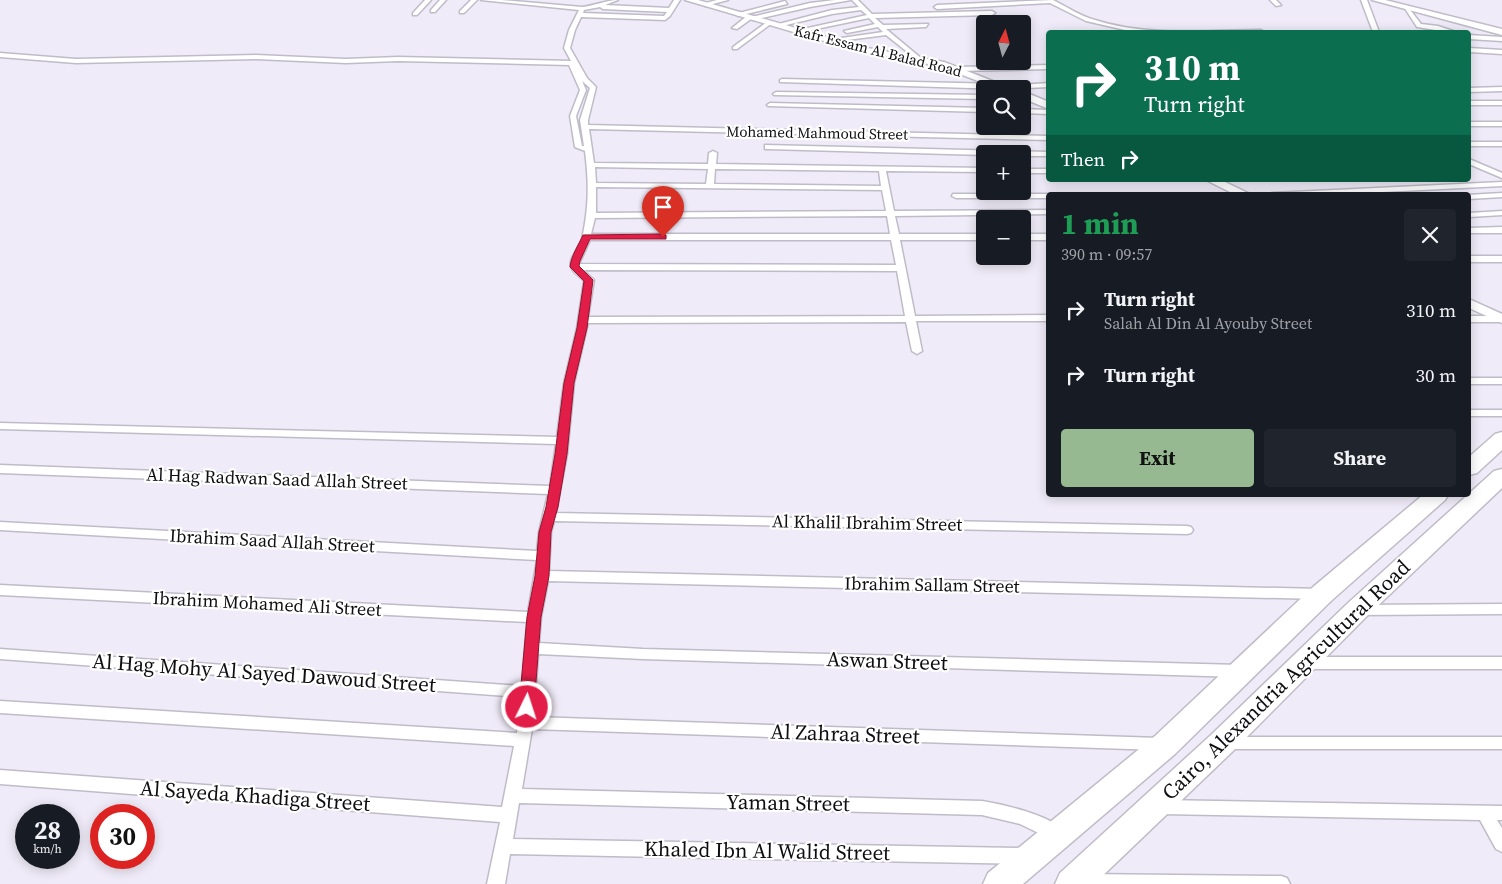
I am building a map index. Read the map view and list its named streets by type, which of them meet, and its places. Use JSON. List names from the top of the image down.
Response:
{
  "streets": {
    "highway": ["Cairo, Alexandria Agricultural Road"],
    "street": [
      "Kafr Essam Al Balad Road",
      "Mohamed Mahmoud Street",
      "Al Hag Radwan Saad Allah Street",
      "Al Khalil Ibrahim Street",
      "Ibrahim Saad Allah Street",
      "Ibrahim Sallam Street",
      "Ibrahim Mohamed Ali Street",
      "Aswan Street",
      "Al Hag Mohy Al Sayed Dawoud Street",
      "Al Zahraa Street",
      "Al Sayeda Khadiga Street",
      "Yaman Street",
      "Khaled Ibn Al Walid Street"
    ]
  },
  "crossings": [
    ["Ibrahim Sallam Street", "Cairo, Alexandria Agricultural Road"],
    ["Aswan Street", "Cairo, Alexandria Agricultural Road"],
    ["Cairo, Alexandria Agricultural Road", "Al Zahraa Street"],
    ["Cairo, Alexandria Agricultural Road", "Yaman Street"],
    ["Cairo, Alexandria Agricultural Road", "Khaled Ibn Al Walid Street"]
  ],
  "north": "top",
  "page": {
    "map_buttons": ["+", "−"],
    "turn": ["310 m", "Turn right"],
    "then": "Then",
    "heading": ["1 min", "390 m · 09:57"],
    "list": [
      {
        "name": "Turn right",
        "note": "Salah Al Din Al Ayouby Street",
        "value": "310 m"
      },
      {
        "name": "Turn right",
        "value": "30 m"
      }
    ],
    "buttons": ["Exit", "Share"],
    "speed": "28 km/h",
    "limit": "30"
  }
}
